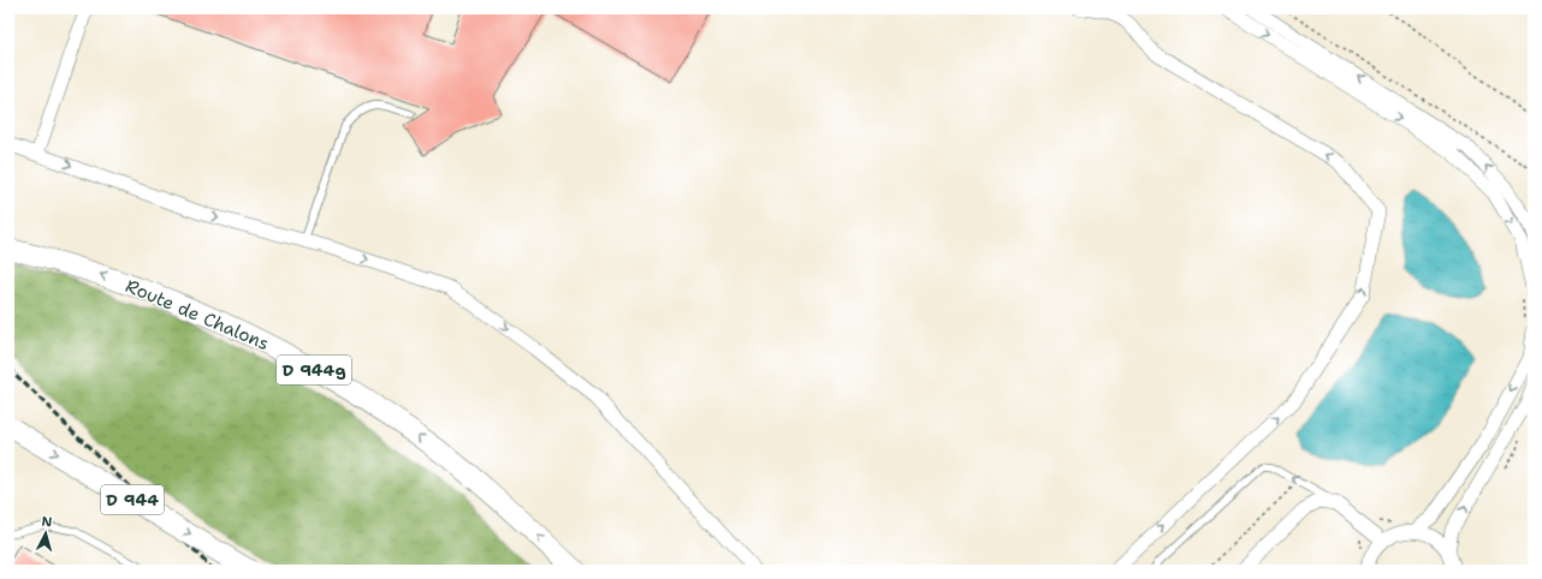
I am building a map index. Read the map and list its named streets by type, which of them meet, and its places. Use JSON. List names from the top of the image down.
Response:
{
  "streets": {
    "main road": ["Route de Chalons", "D 944g", "D 944"]
  },
  "one_way": ["Route de Chalons"],
  "north": "top"
}
